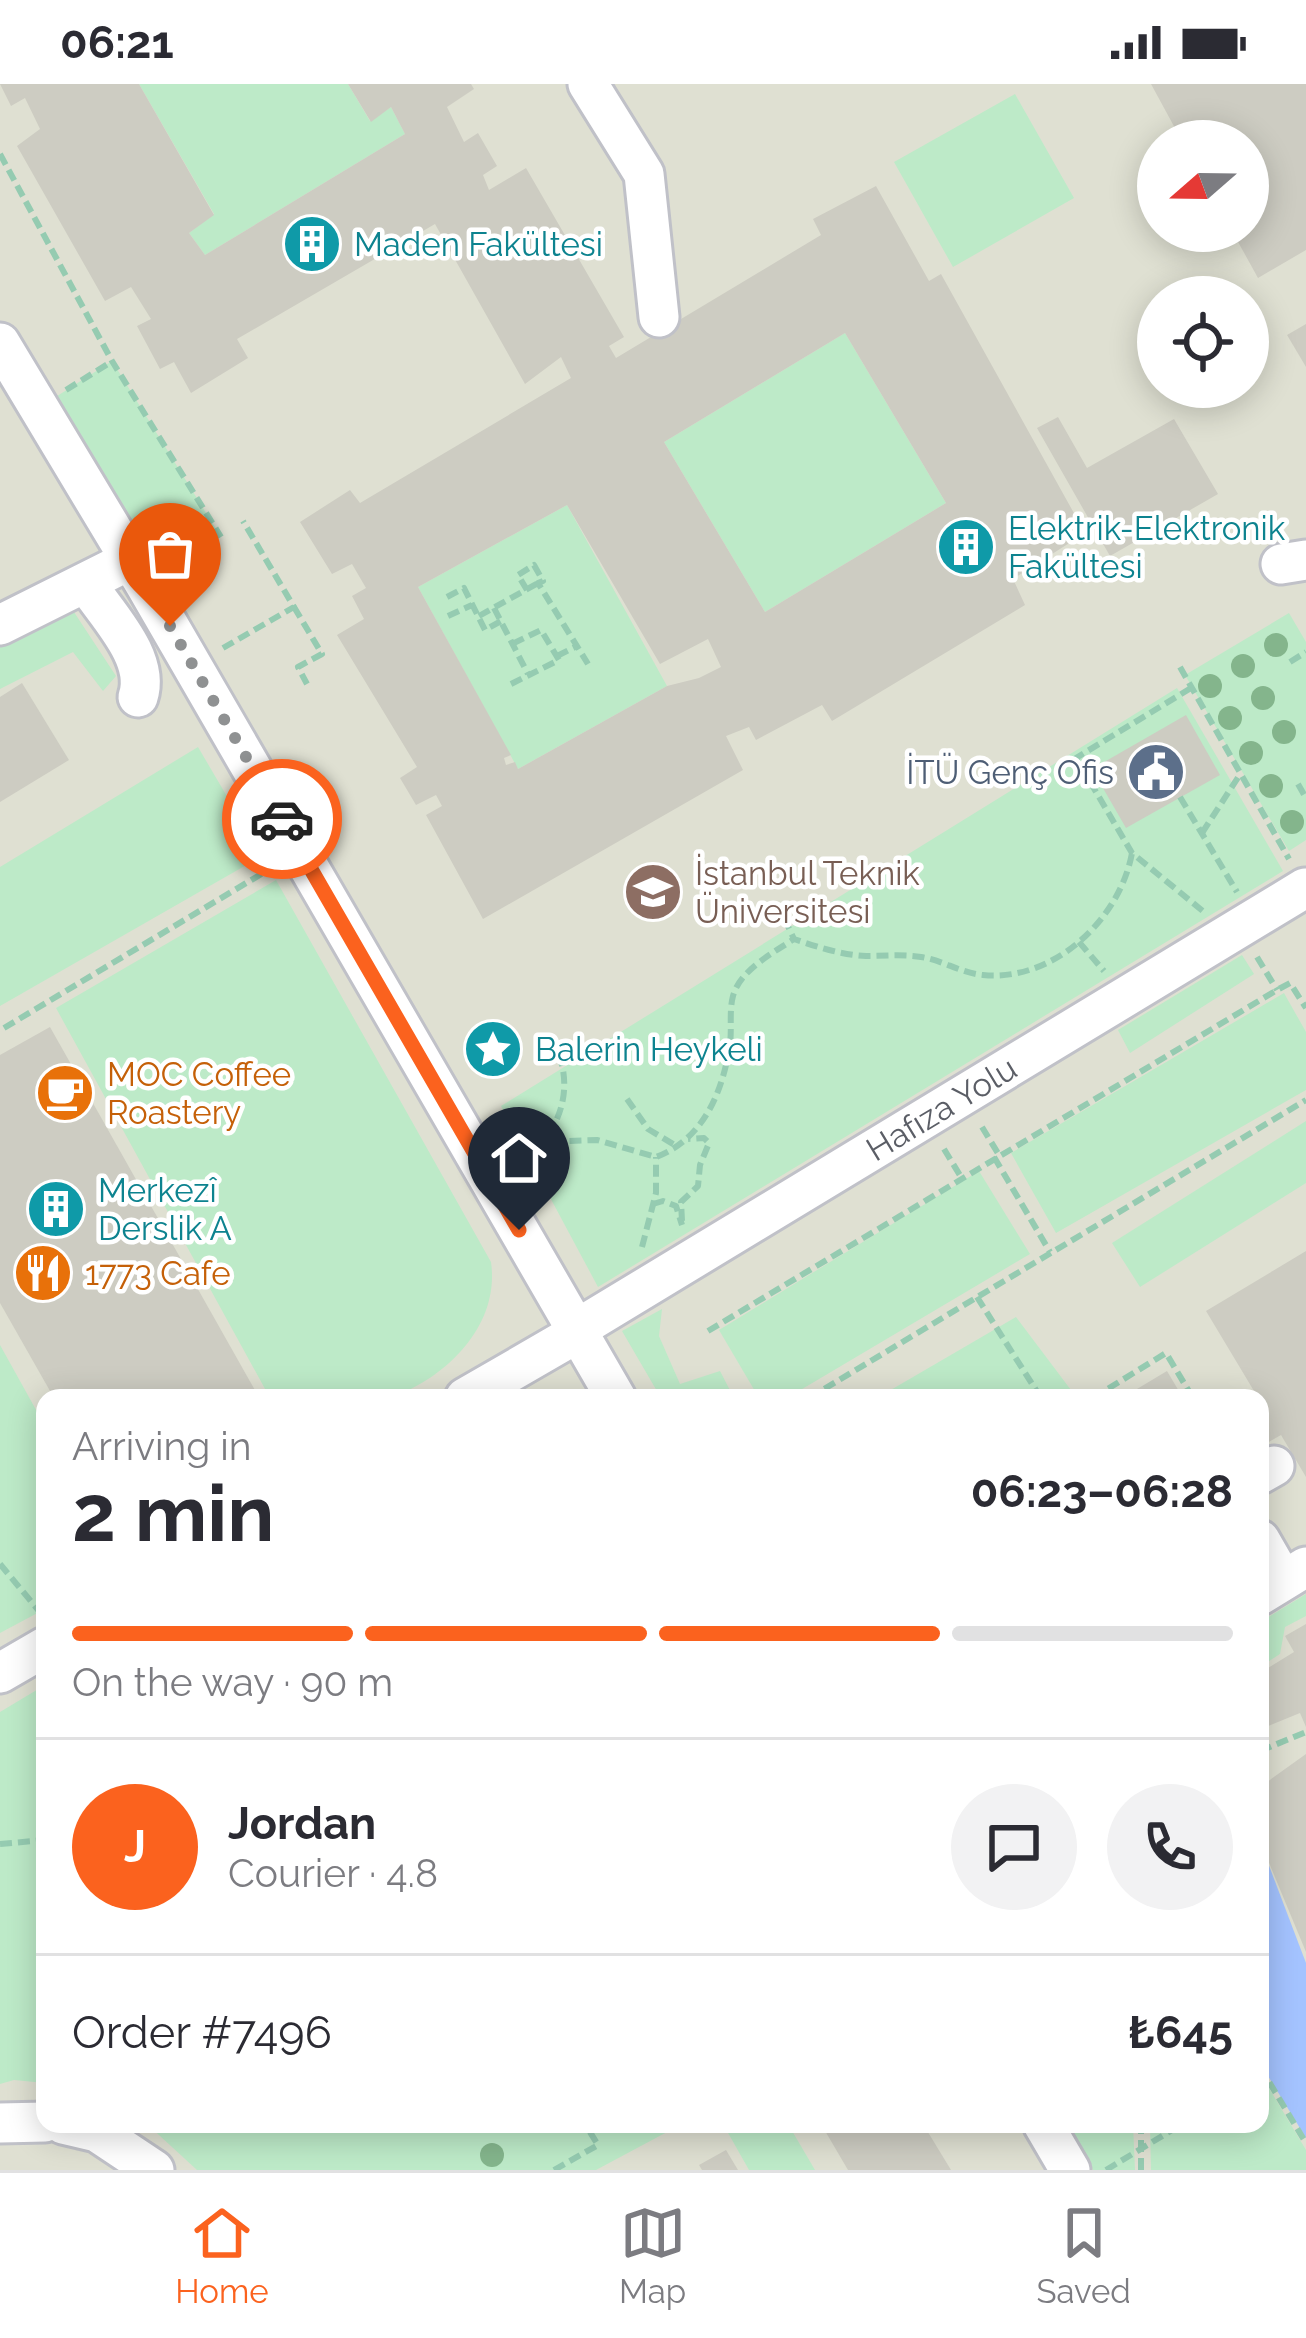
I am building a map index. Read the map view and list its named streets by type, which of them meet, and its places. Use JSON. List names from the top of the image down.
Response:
{
  "streets": {
    "street": ["Hafıza Yolu"]
  },
  "places": {
    "building": ["Maden Fakültesi", "Elektrik-Elektronik Fakültesi", "Merkezî Derslik A"],
    "public building": ["İTÜ Genç Ofis"],
    "school or university": ["İstanbul Teknik Üniversitesi"],
    "place": ["Balerin Heykeli"],
    "cafe": ["MOC Coffee Roastery"],
    "restaurant": ["1773 Cafe"]
  },
  "north": "left",
  "page": {
    "status": "06:21",
    "heading": ["2 min", "Arriving in", "06:23–06:28"],
    "panel": [
      "Jordan",
      "Courier · 4.8",
      "Order #7496",
      "₺645"
    ],
    "bar": "On the way · 90 m",
    "round": "J",
    "tabs": ["Home", "Map", "Saved"]
  }
}
